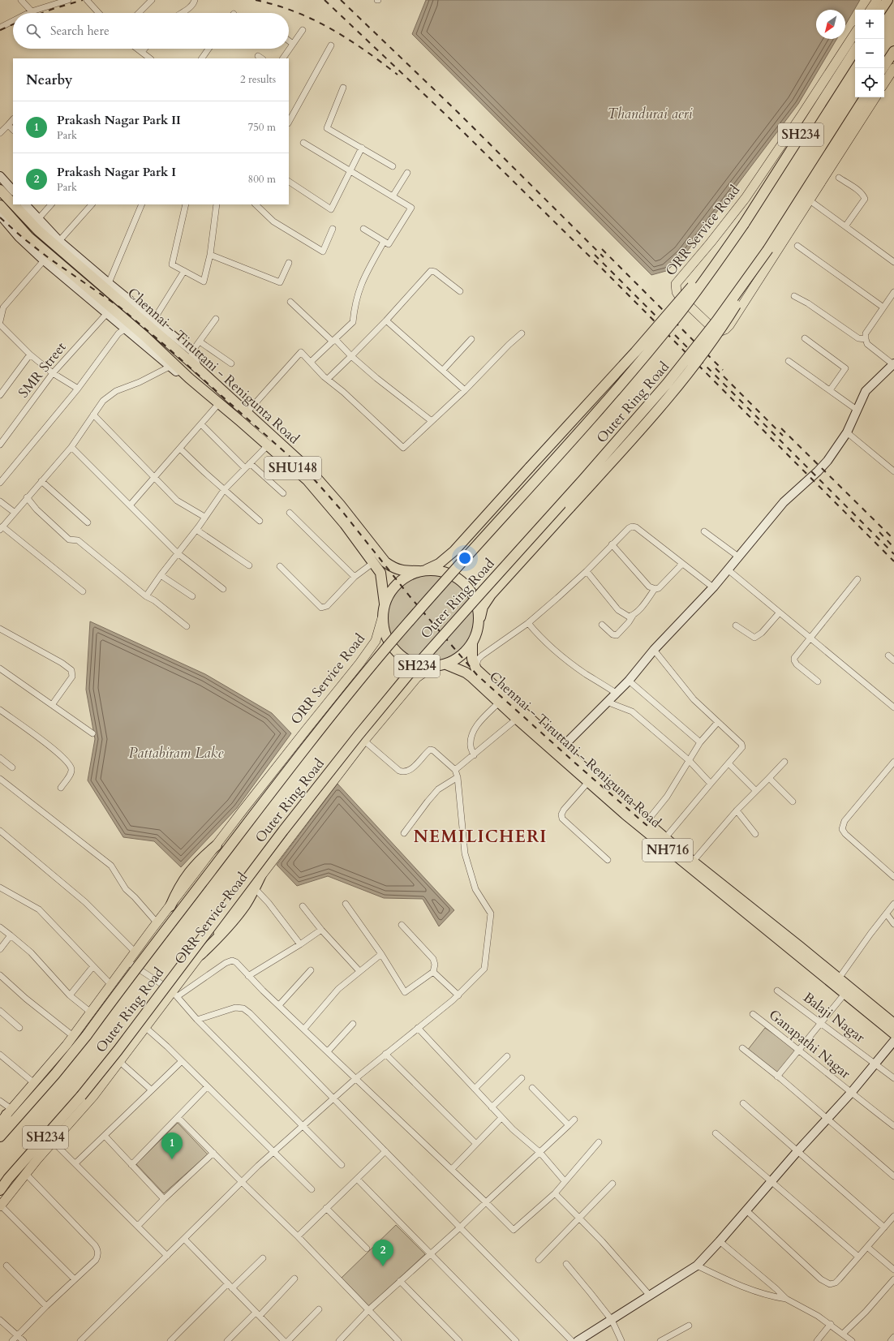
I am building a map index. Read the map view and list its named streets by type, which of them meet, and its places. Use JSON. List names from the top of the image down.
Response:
{
  "streets": {
    "highway": [
      "SH234",
      "Chennai - Tiruttani - Renigunta Road",
      "Outer Ring Road",
      "SHU148",
      "NH716"
    ],
    "main road": ["ORR Service Road"],
    "street": ["SMR Street", "Balaji Nagar", "Ganapathi Nagar"]
  },
  "crossings": [
    ["ORR Service Road", "Chennai - Tiruttani - Renigunta Road"]
  ],
  "districts": ["NEMILICHERI"],
  "water": ["Thandurai aeri", "Pattabiram Lake"],
  "north": "bottom left",
  "page": {
    "map_buttons": ["+", "−"],
    "search": "Search here",
    "heading": ["Nearby", "2 results"],
    "list": [
      {
        "mark": "1",
        "name": "Prakash Nagar Park II",
        "note": "Park",
        "value": "750 m"
      },
      {
        "mark": "2",
        "name": "Prakash Nagar Park I",
        "note": "Park",
        "value": "800 m"
      }
    ],
    "pins": ["1", "2"]
  }
}
